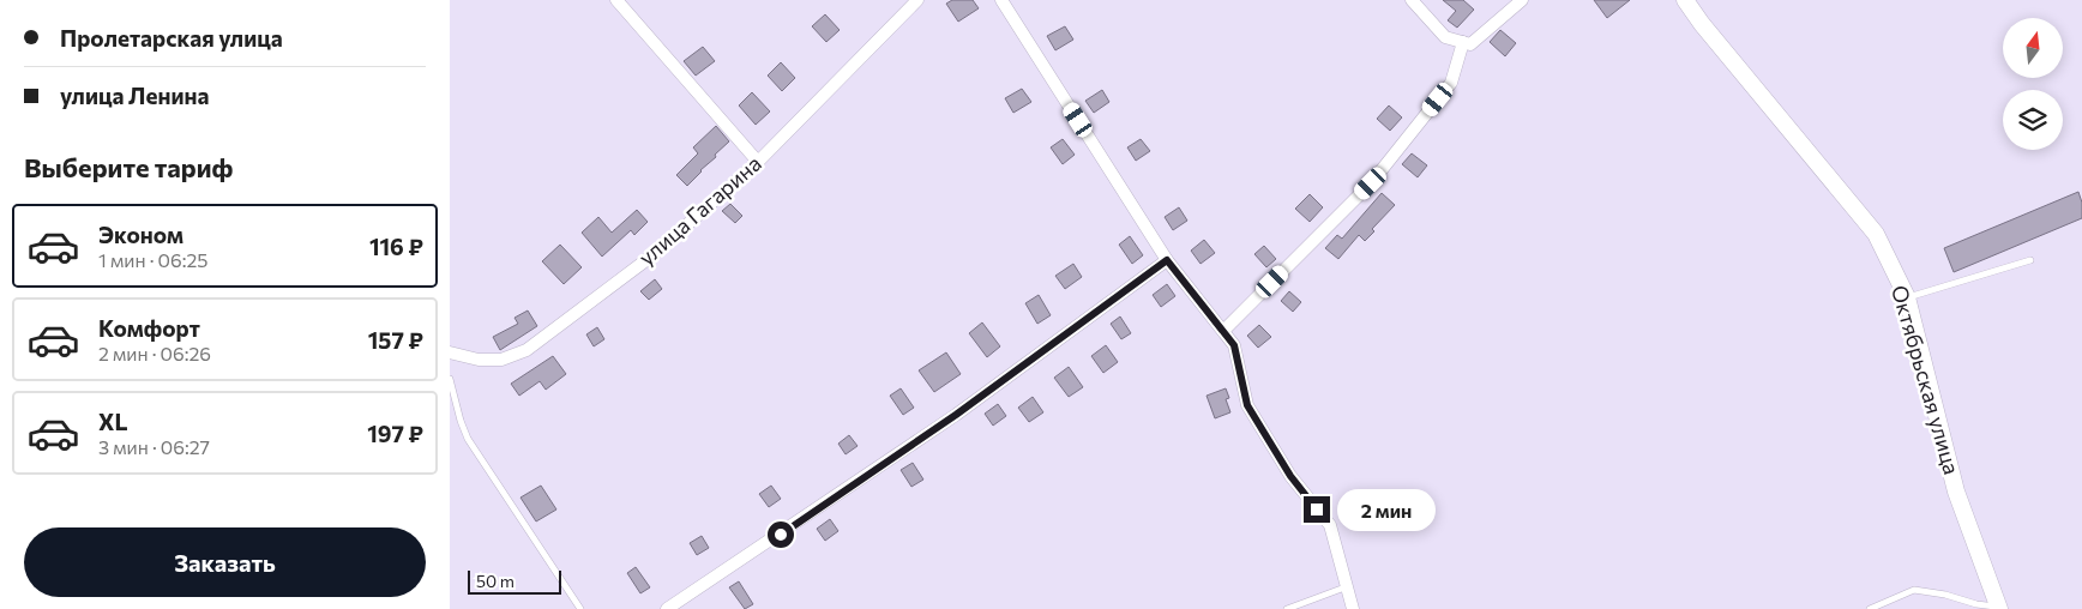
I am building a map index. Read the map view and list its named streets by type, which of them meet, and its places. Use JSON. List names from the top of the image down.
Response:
{
  "streets": {
    "street": ["улица Гагарина", "Октябрьская улица"]
  },
  "scale_bar": "50 m",
  "north": "top",
  "page": {
    "banner": ["Пролетарская улица", "улица Ленина"],
    "heading": "Выберите тариф",
    "list": [
      {
        "name": "Эконом",
        "note": "1 мин · 06:25",
        "value": "116 ₽"
      },
      {
        "name": "Комфорт",
        "note": "2 мин · 06:26",
        "value": "157 ₽"
      },
      {
        "name": "XL",
        "note": "3 мин · 06:27",
        "value": "197 ₽"
      }
    ],
    "bubble": "2 мин",
    "buttons": "Заказать",
    "scale": "50 m"
  }
}
